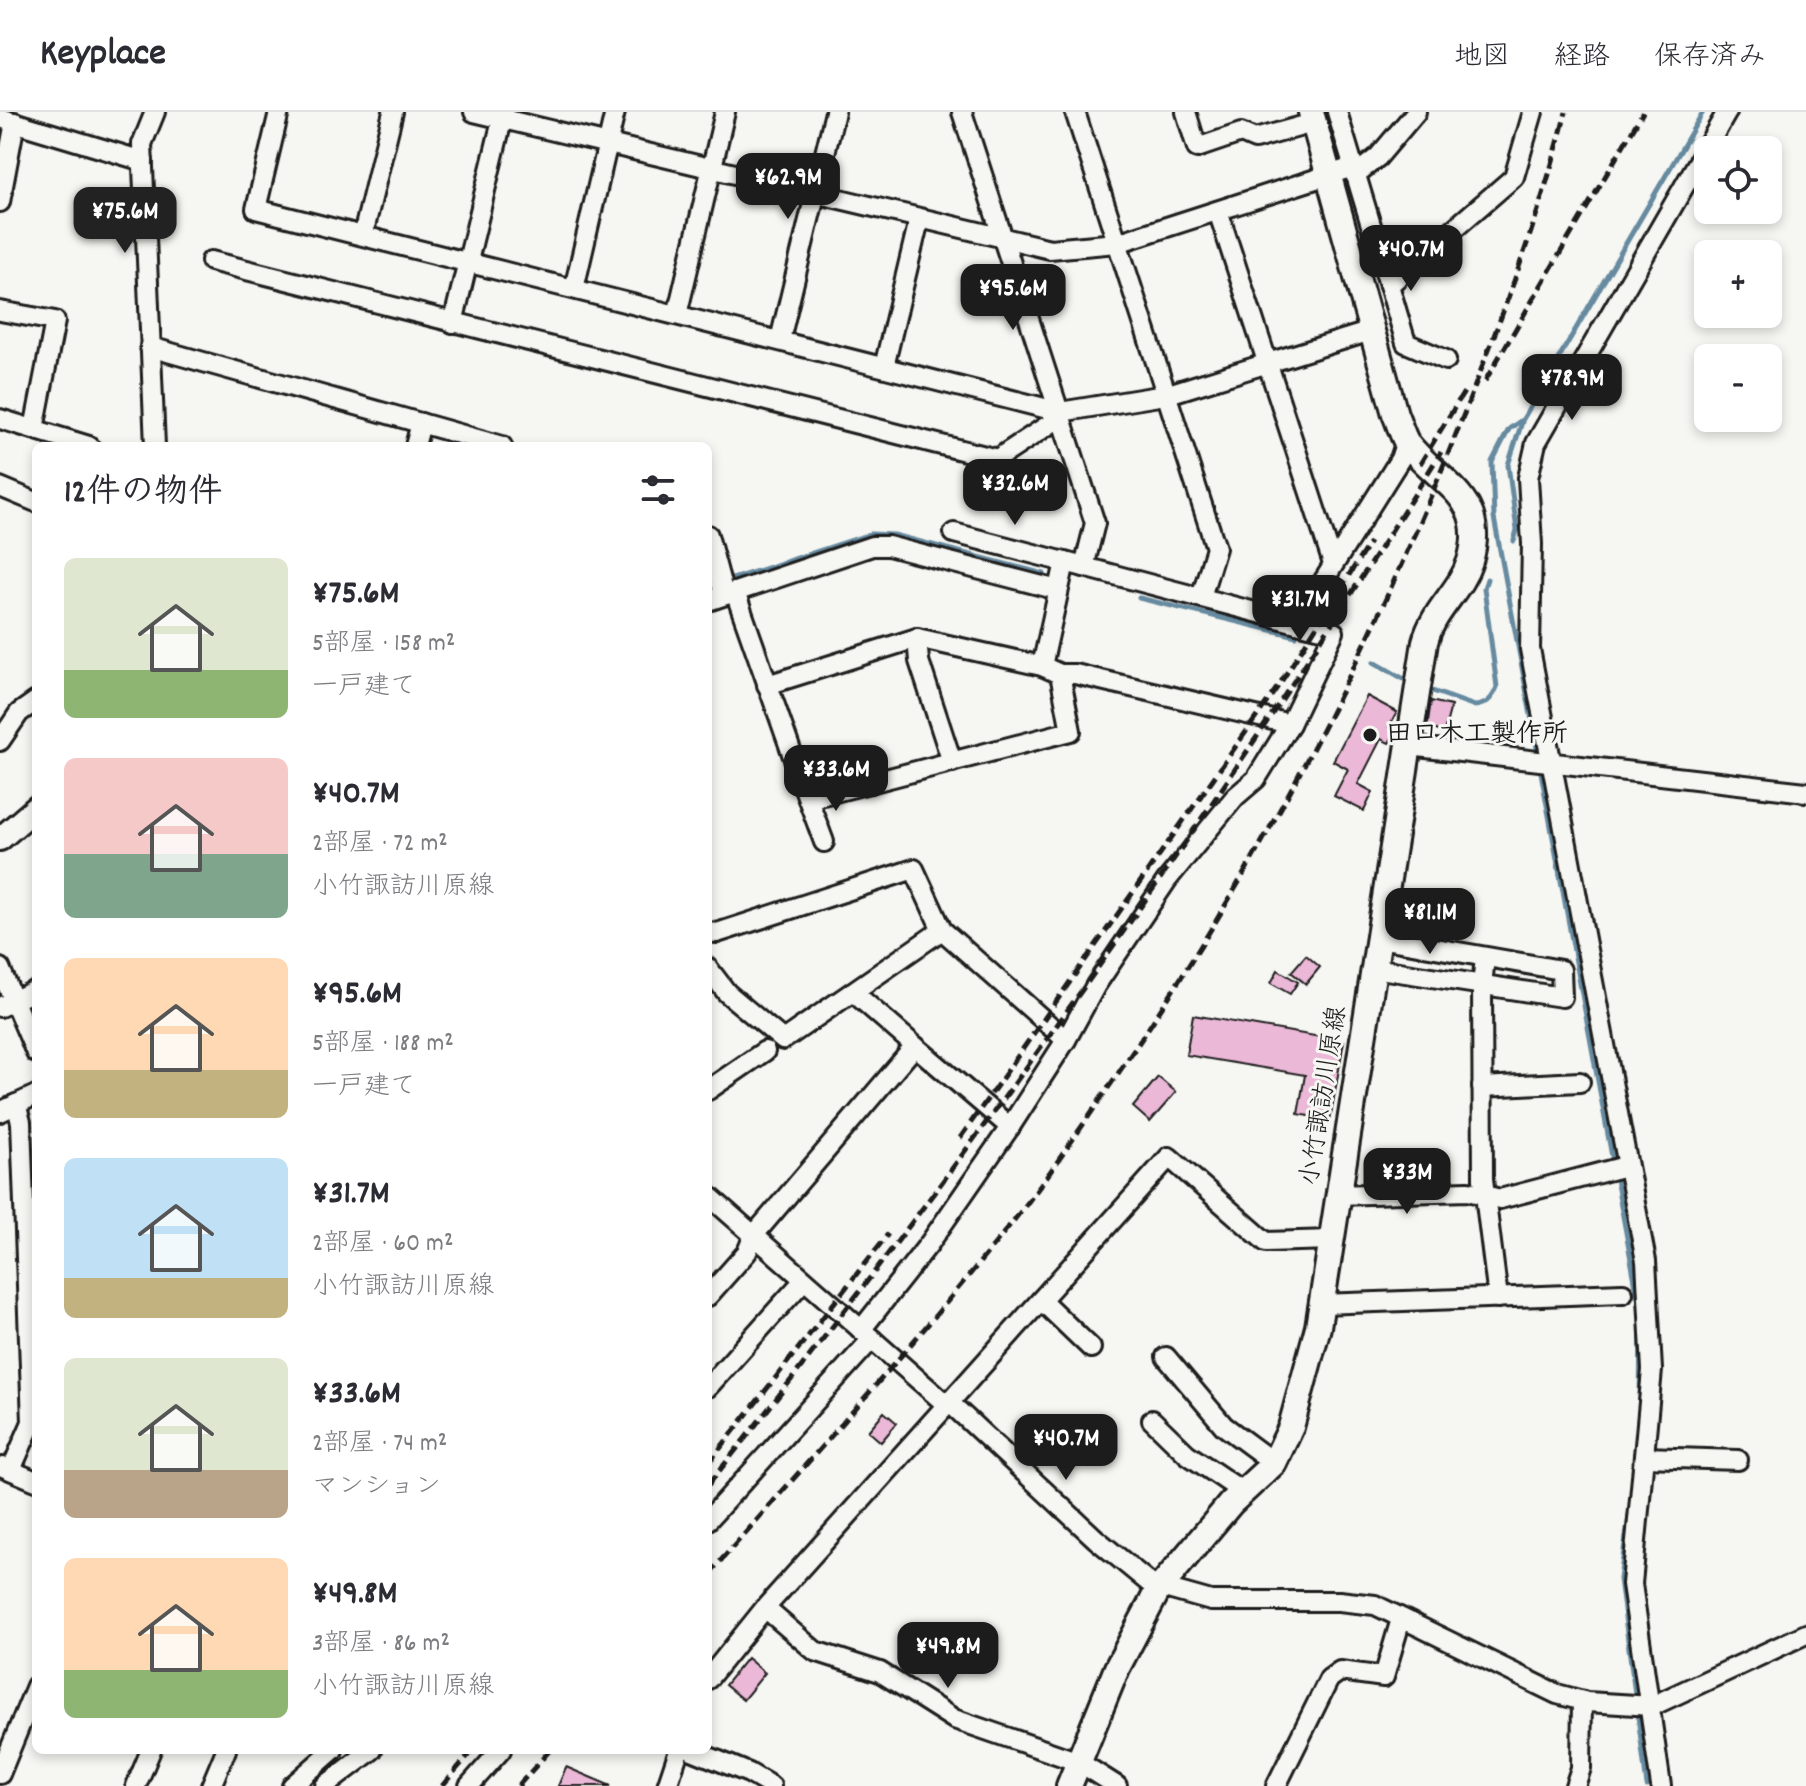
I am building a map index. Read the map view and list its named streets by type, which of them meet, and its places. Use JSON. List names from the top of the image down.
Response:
{
  "streets": {
    "main road": ["小竹諏訪川原線"]
  },
  "places": ["田口木工製作所"],
  "page": {
    "header": "Keyplace",
    "nav": ["地図", "経路", "保存済み"],
    "map_buttons": ["+", "−"],
    "price": [
      "¥62.9M",
      "¥75.6M",
      "¥40.7M",
      "¥95.6M",
      "¥78.9M",
      "¥32.6M",
      "¥31.7M",
      "¥33.6M",
      "¥81.1M",
      "¥33M",
      "¥40.7M",
      "¥49.8M"
    ],
    "heading": "12件の物件",
    "list": [
      {
        "name": "¥75.6M",
        "note": "5部屋 · 158 m² · 一戸建て"
      },
      {
        "name": "¥40.7M",
        "note": "2部屋 · 72 m² · 小竹諏訪川原線"
      },
      {
        "name": "¥95.6M",
        "note": "5部屋 · 188 m² · 一戸建て"
      },
      {
        "name": "¥31.7M",
        "note": "2部屋 · 60 m² · 小竹諏訪川原線"
      },
      {
        "name": "¥33.6M",
        "note": "2部屋 · 74 m² · マンション"
      },
      {
        "name": "¥49.8M",
        "note": "3部屋 · 86 m² · 小竹諏訪川原線"
      }
    ]
  }
}
